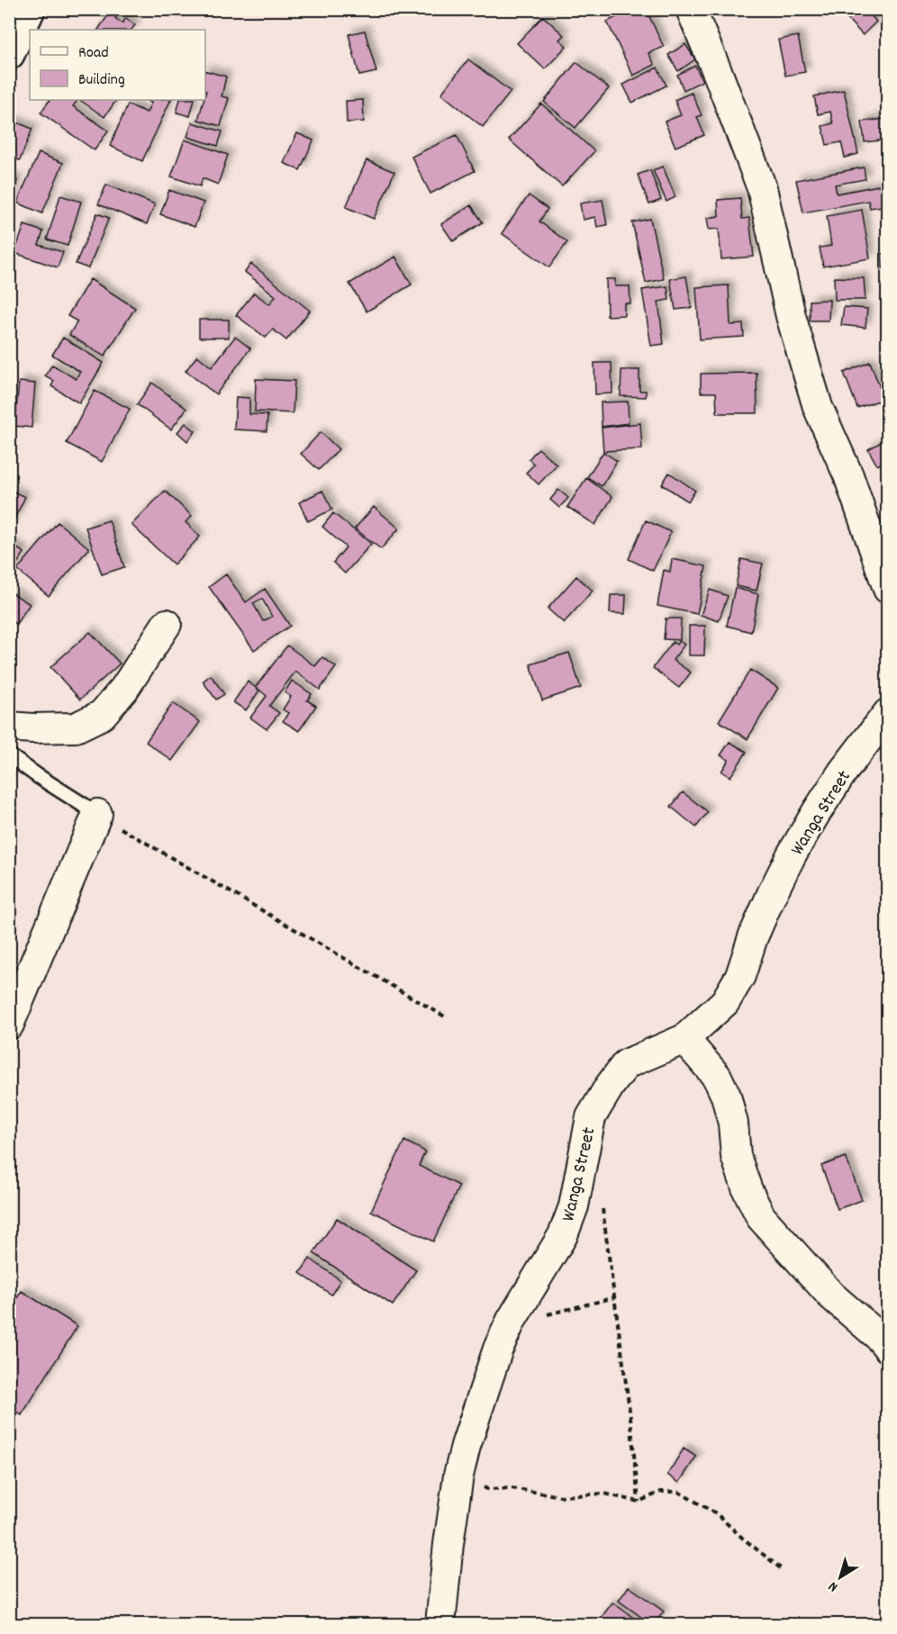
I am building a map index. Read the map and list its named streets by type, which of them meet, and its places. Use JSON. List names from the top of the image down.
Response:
{
  "streets": {
    "street": ["Wanga Street"]
  },
  "legend": ["Road", "Building"],
  "north": "bottom left"
}
